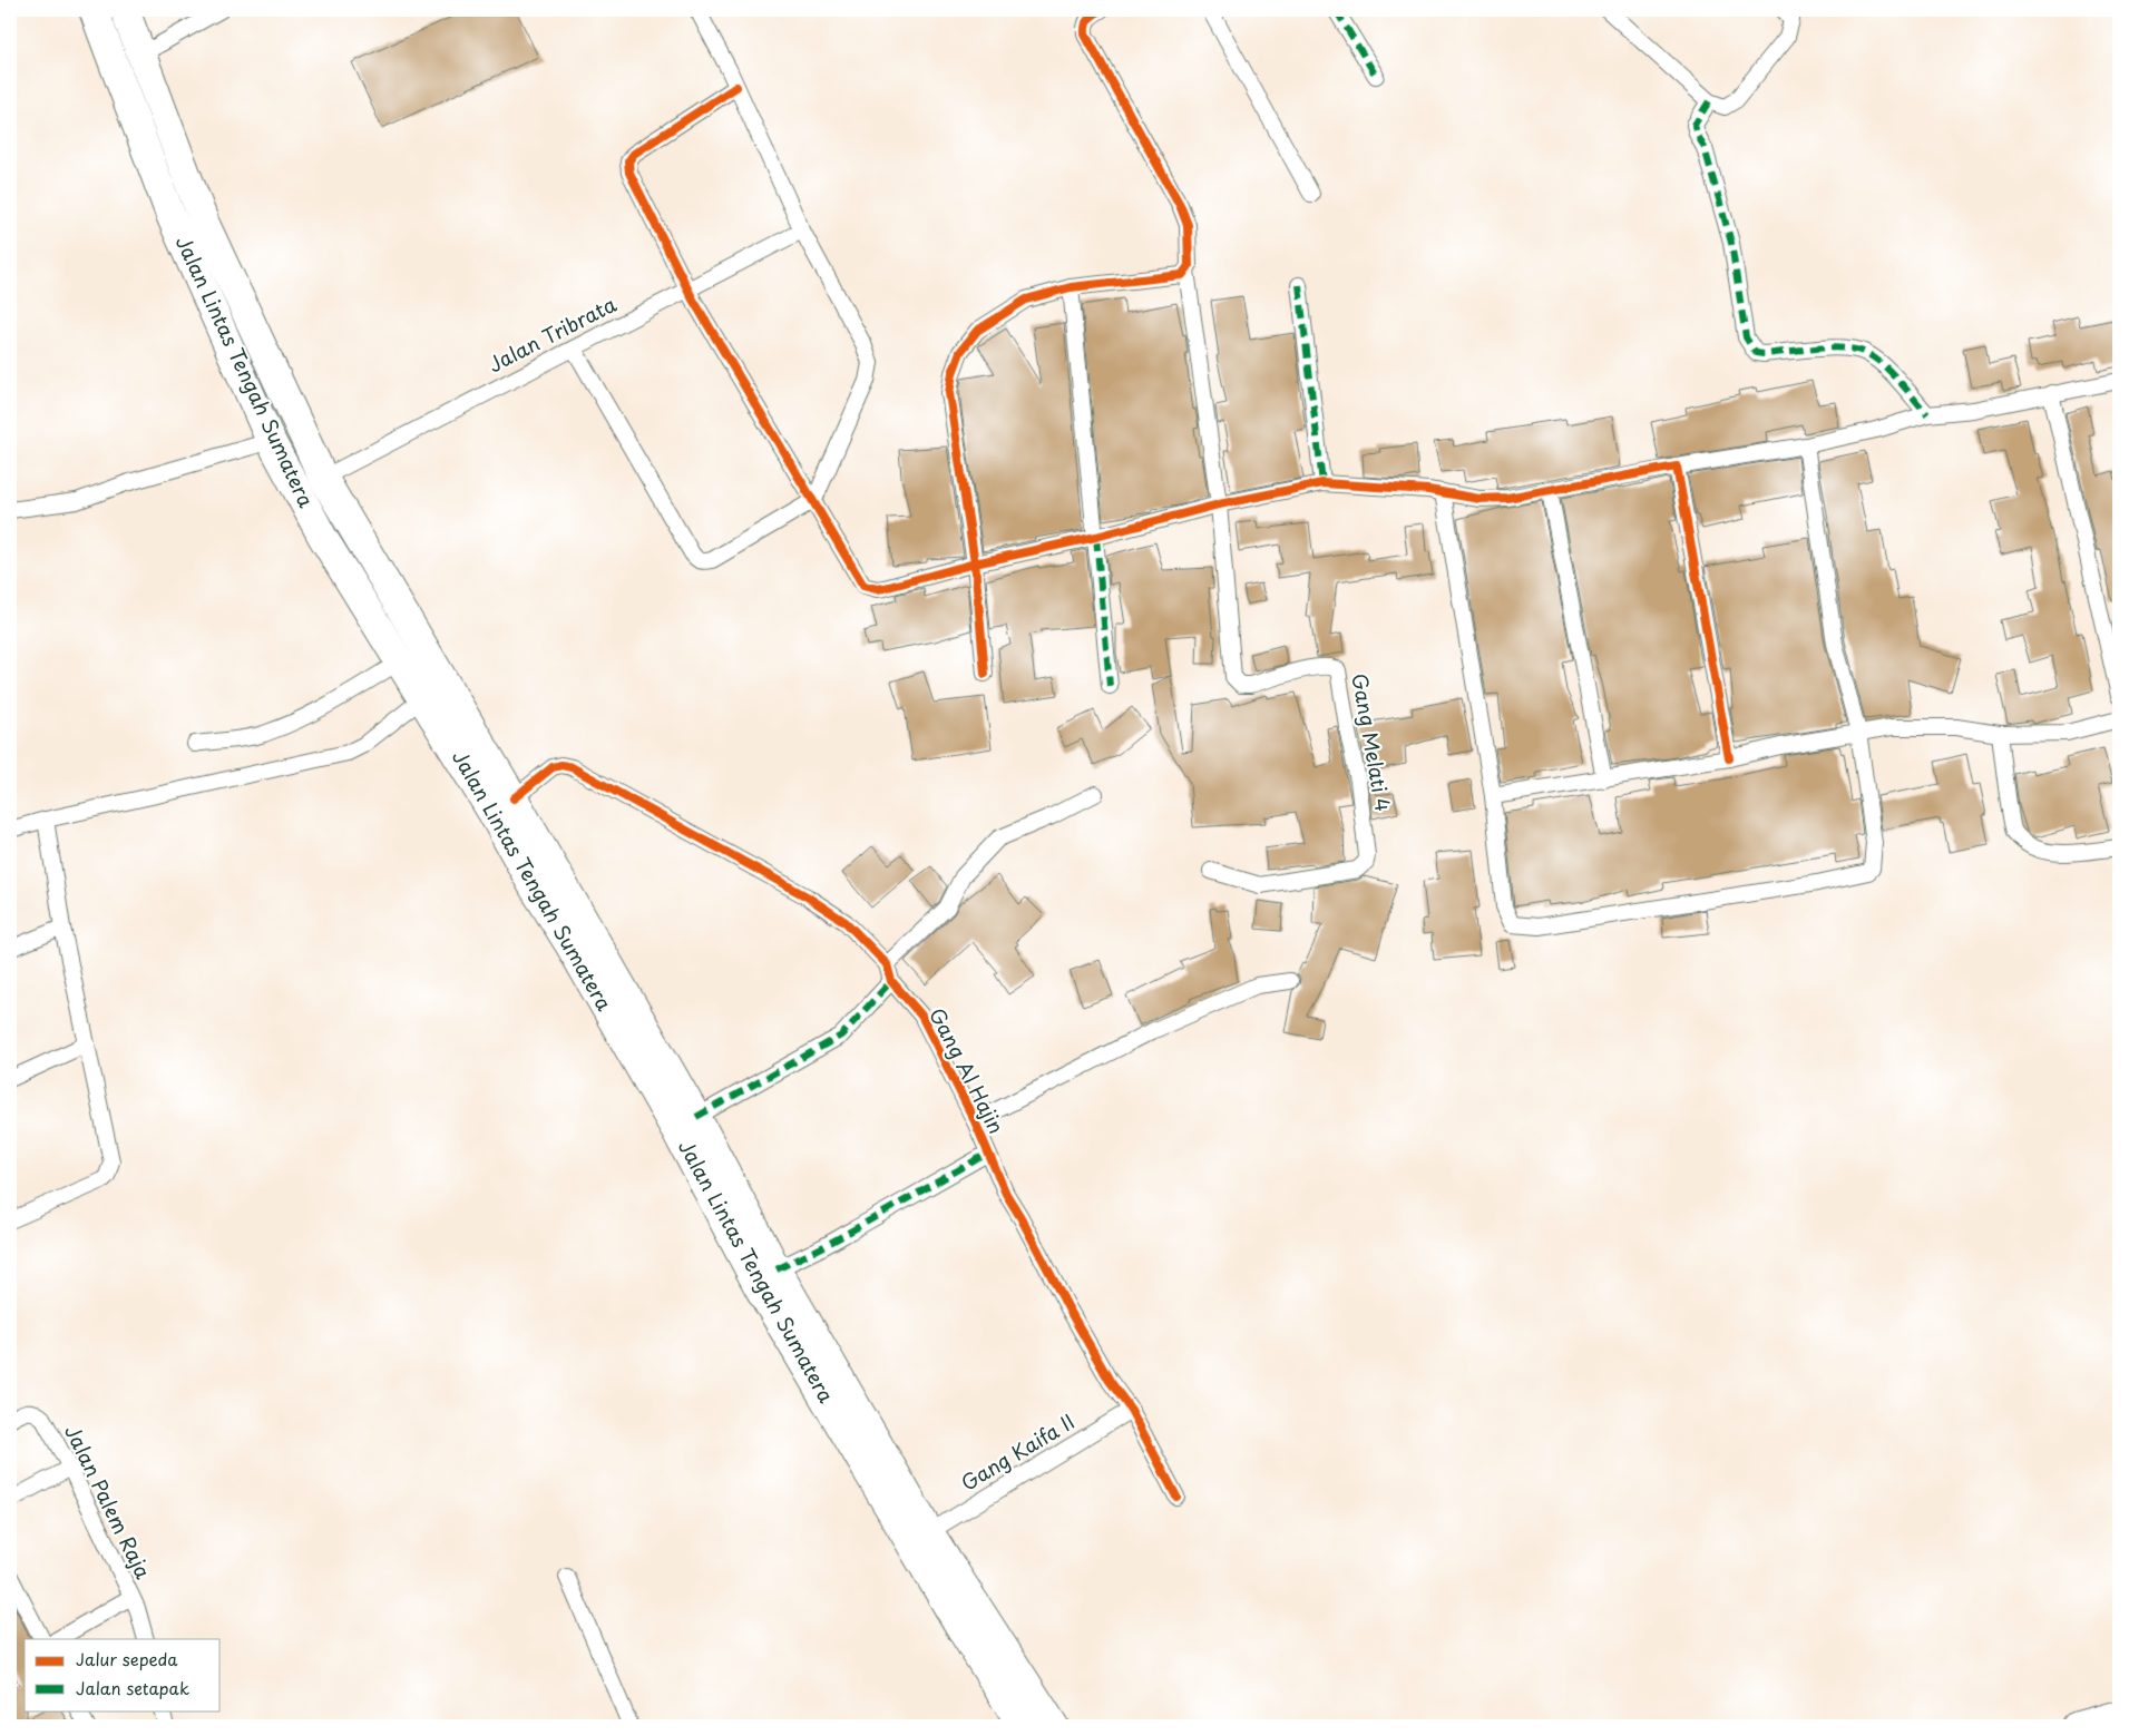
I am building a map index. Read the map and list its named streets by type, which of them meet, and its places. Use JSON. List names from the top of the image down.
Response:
{
  "streets": {
    "highway": ["Jalan Lintas Tengah Sumatera"],
    "street": [
      "Jalan Tribrata",
      "Gang Melati 4",
      "Gang Al Hajin",
      "Gang Kaifa II",
      "Jalan Palem Raja"
    ]
  },
  "crossings": [
    ["Jalan Tribrata", "Jalan Lintas Tengah Sumatera"],
    ["Jalan Lintas Tengah Sumatera", "Gang Al Hajin"],
    ["Jalan Lintas Tengah Sumatera", "Gang Kaifa II"],
    ["Gang Al Hajin", "Gang Kaifa II"]
  ],
  "legend": ["Jalur sepeda", "Jalan setapak"]
}
